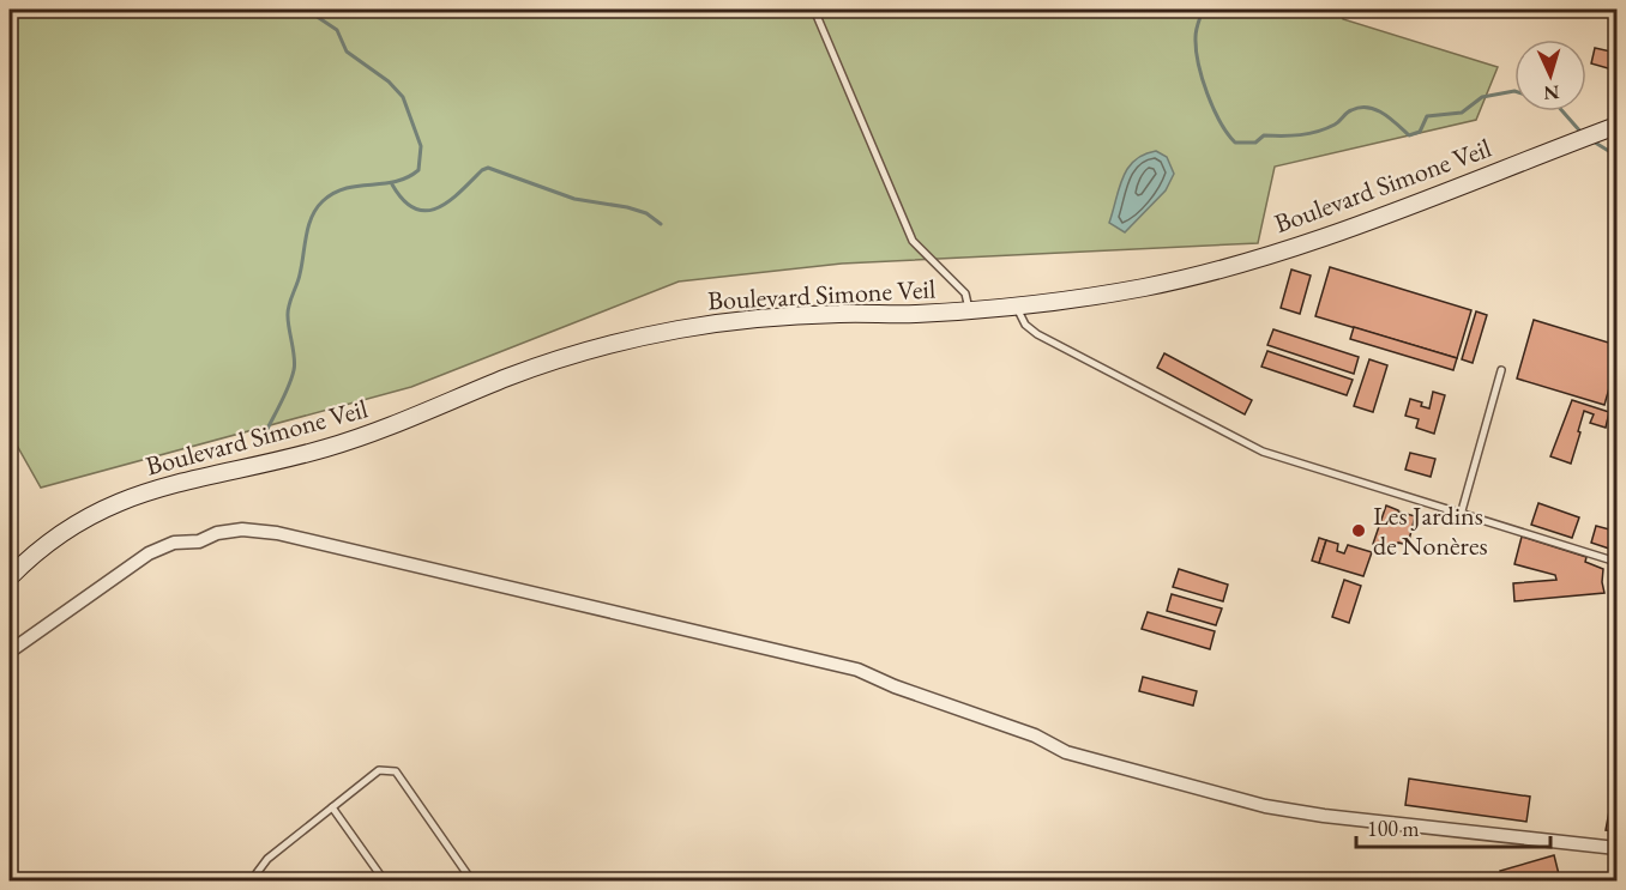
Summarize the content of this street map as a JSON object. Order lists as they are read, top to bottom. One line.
{"streets":{"main road":["Boulevard Simone Veil"]},"places":["Les Jardins de Nonères"],"scale_bar":"100 m","north":"bottom"}
